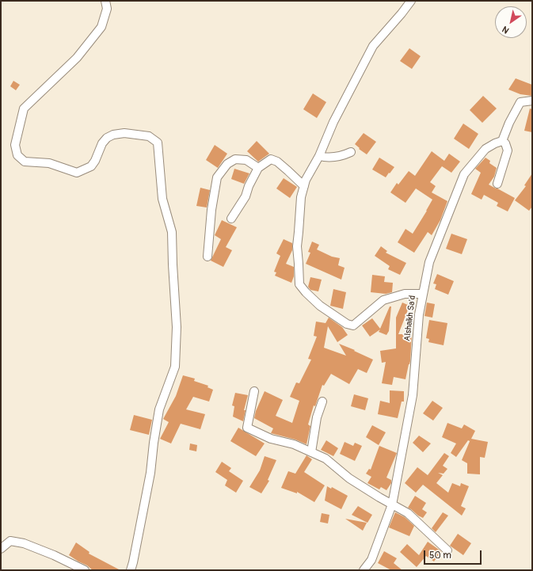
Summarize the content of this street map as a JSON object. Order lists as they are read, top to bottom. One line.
{"streets":{"street":["Alshaikh Sa'd"]},"scale_bar":"50 m","north":"bottom left"}
